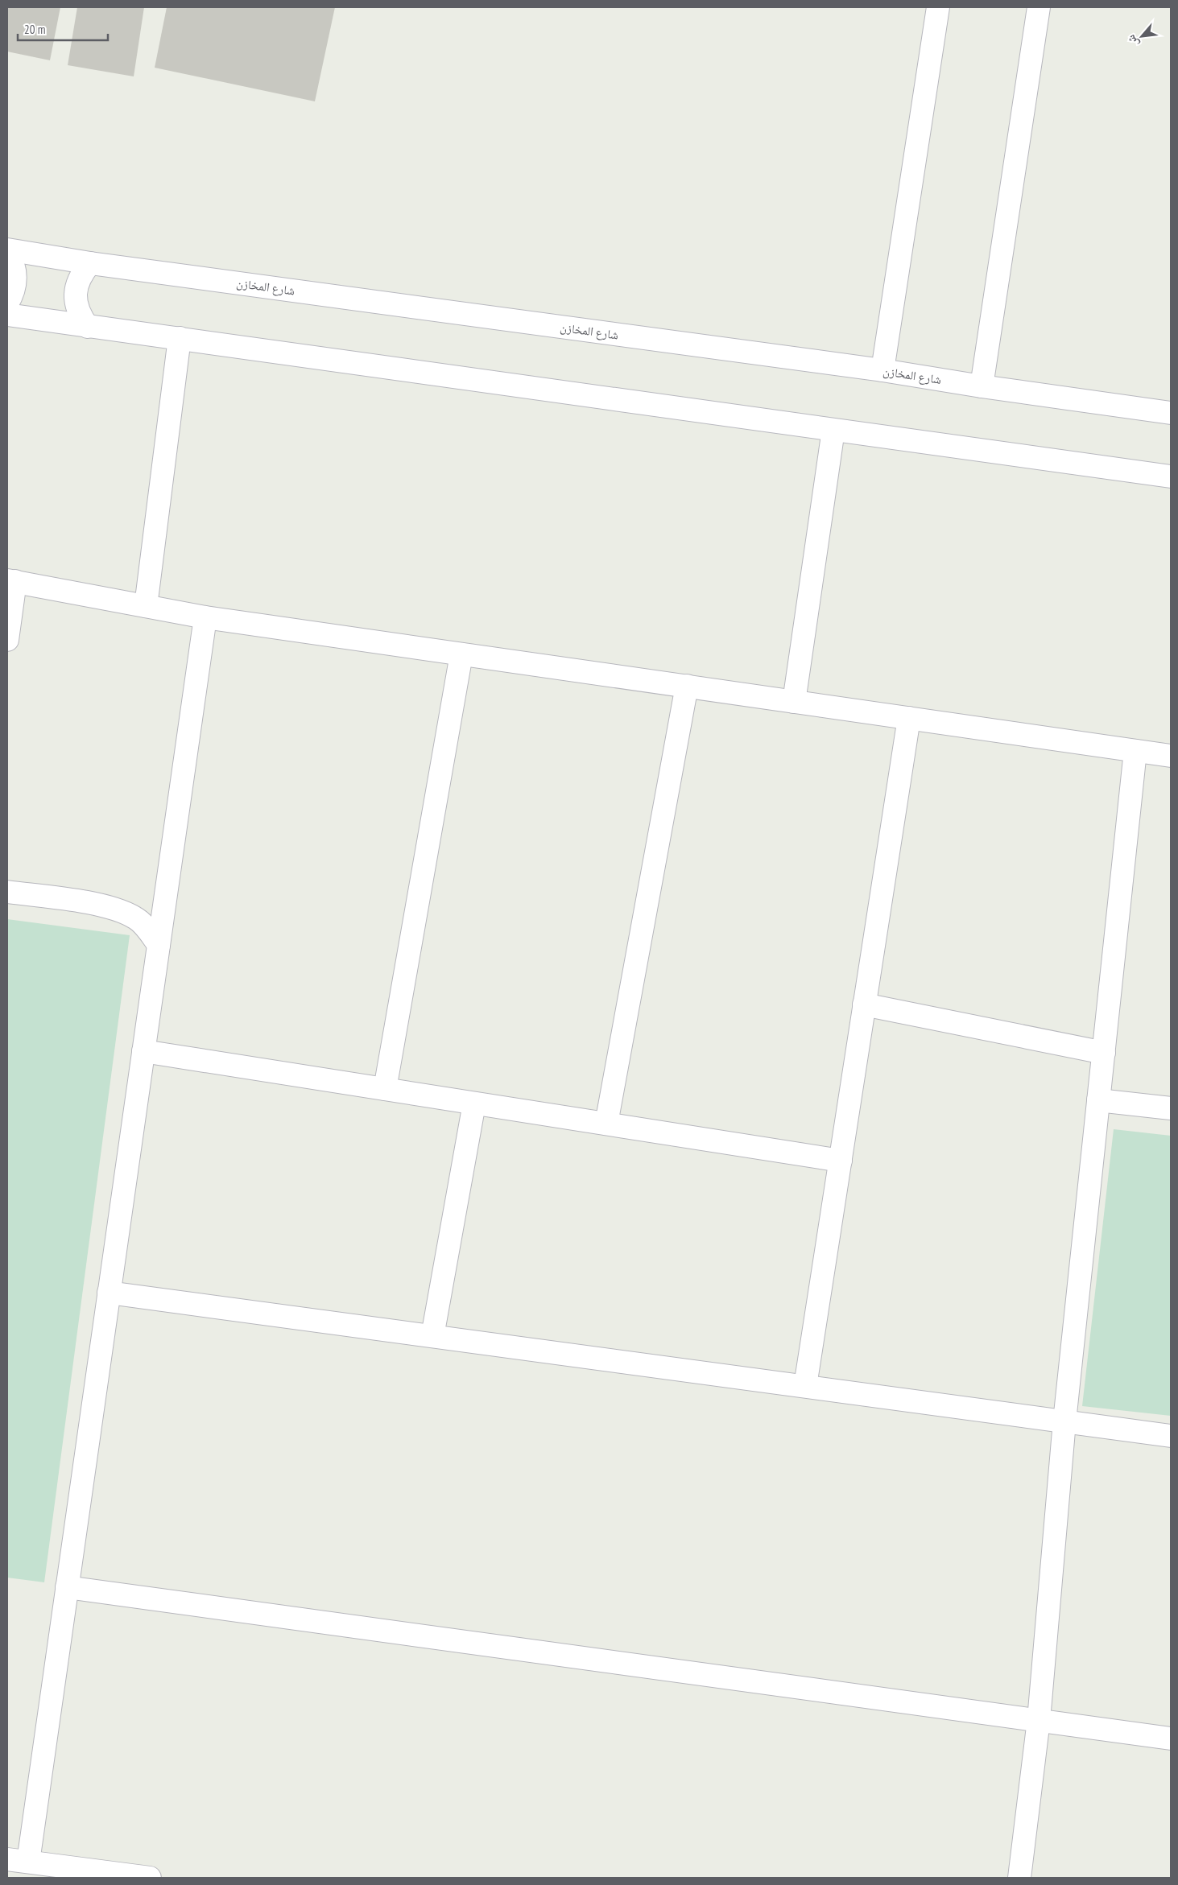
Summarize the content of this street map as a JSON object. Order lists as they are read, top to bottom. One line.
{"streets":{"street":["شارع المخازن"]},"scale_bar":"20 m","north":"bottom left"}
